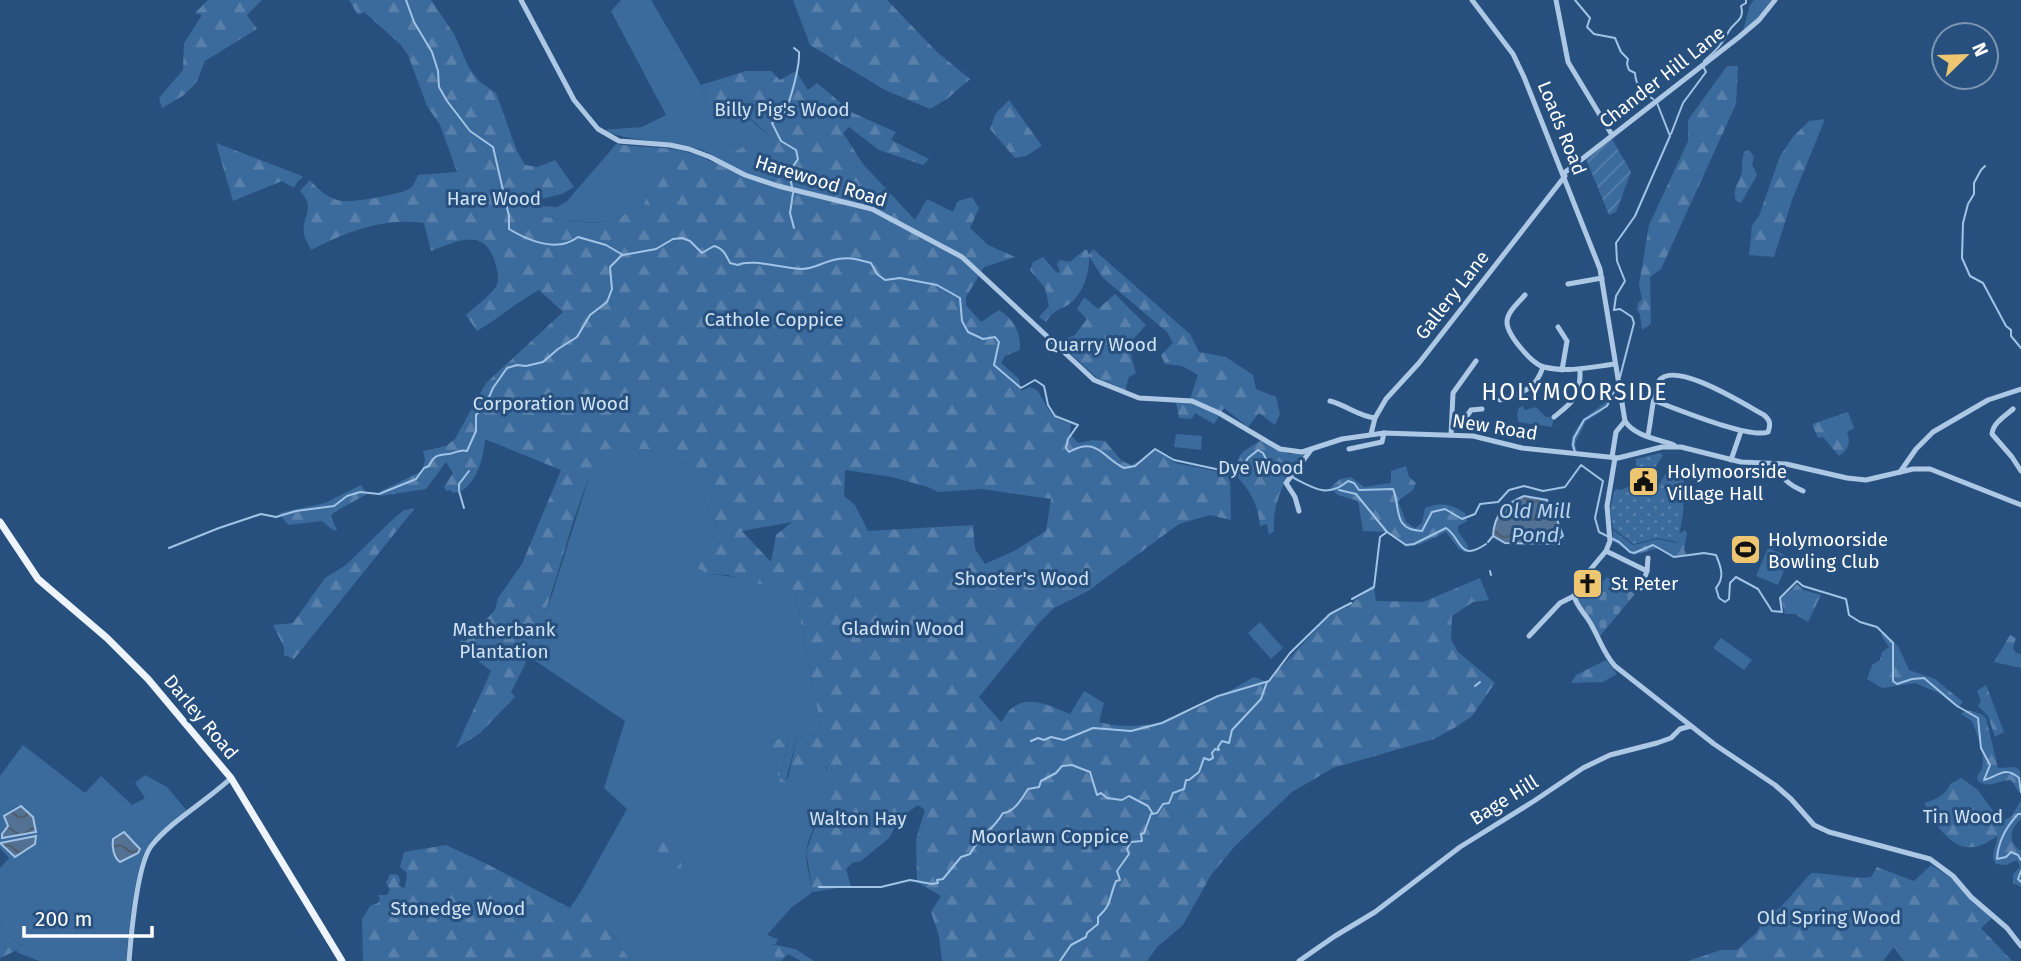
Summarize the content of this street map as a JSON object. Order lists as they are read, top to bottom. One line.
{"streets":{"main road":["Darley Road"],"street":["Chander Hill Lane","Loads Road","Harewood Road","Gallery Lane","New Road","Bage Hill"]},"crossings":[["Chander Hill Lane","Loads Road"],["Chander Hill Lane","Gallery Lane"],["Loads Road","Gallery Lane"],["Harewood Road","Gallery Lane"],["Harewood Road","New Road"],["Gallery Lane","New Road"]],"districts":["HOLYMOORSIDE"],"water":["Old Mill Pond"],"parks":["Billy Pig's Wood","Hare Wood","Cathole Coppice","Quarry Wood","Corporation Wood","Dye Wood","Shooter's Wood","Gladwin Wood","Matherbank Plantation","Tin Wood","Walton Hay","Moorlawn Coppice","Stonedge Wood","Old Spring Wood"],"places":{"public building":["Holymoorside Village Hall"],"sports":["Holymoorside Bowling Club"],"church":["St Peter"]},"scale_bar":"200 m","north":"top right"}
